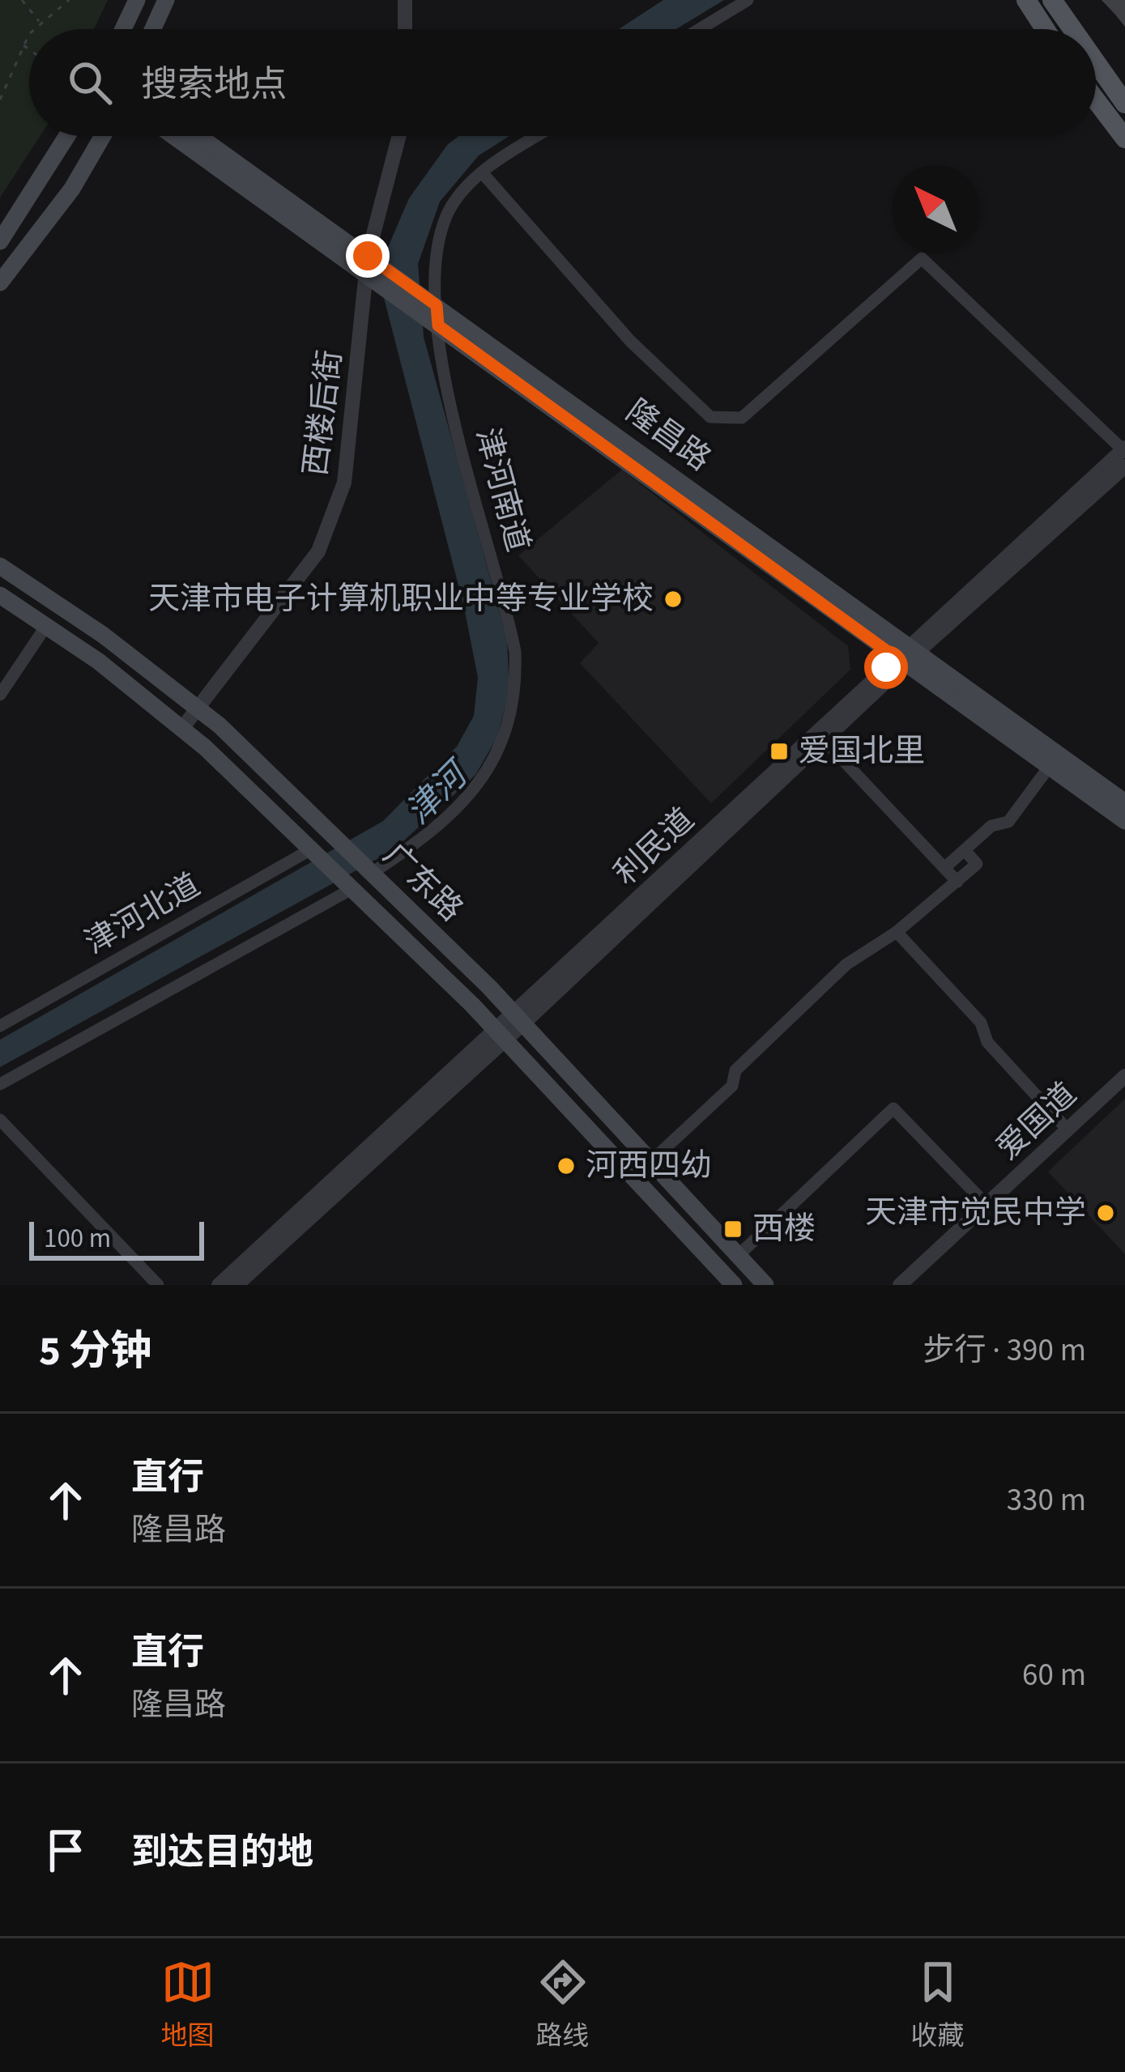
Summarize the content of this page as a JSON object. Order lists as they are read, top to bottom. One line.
{"streets":{"main road":["隆昌路","广东路"],"street":["西楼后街","津河南道","利民道","津河北道","爱国道"]},"crossings":[["西楼后街","隆昌路"],["西楼后街","广东路"],["隆昌路","津河南道"],["隆昌路","利民道"],["津河南道","广东路"],["利民道","广东路"],["广东路","津河北道"]],"water":["津河"],"places":{"other":["天津市电子计算机职业中等专业学校","河西四幼","天津市觉民中学"],"transit":["爱国北里","西楼"]},"scale_bar":"100 m","north":"top left","page":{"search":"搜索地点","scale":"100 m","heading":["5 分钟","步行 · 390 m"],"list":[["直行","隆昌路","330 m"],["直行","隆昌路","60 m"],"到达目的地"],"nav":["地图","路线","收藏"]}}
